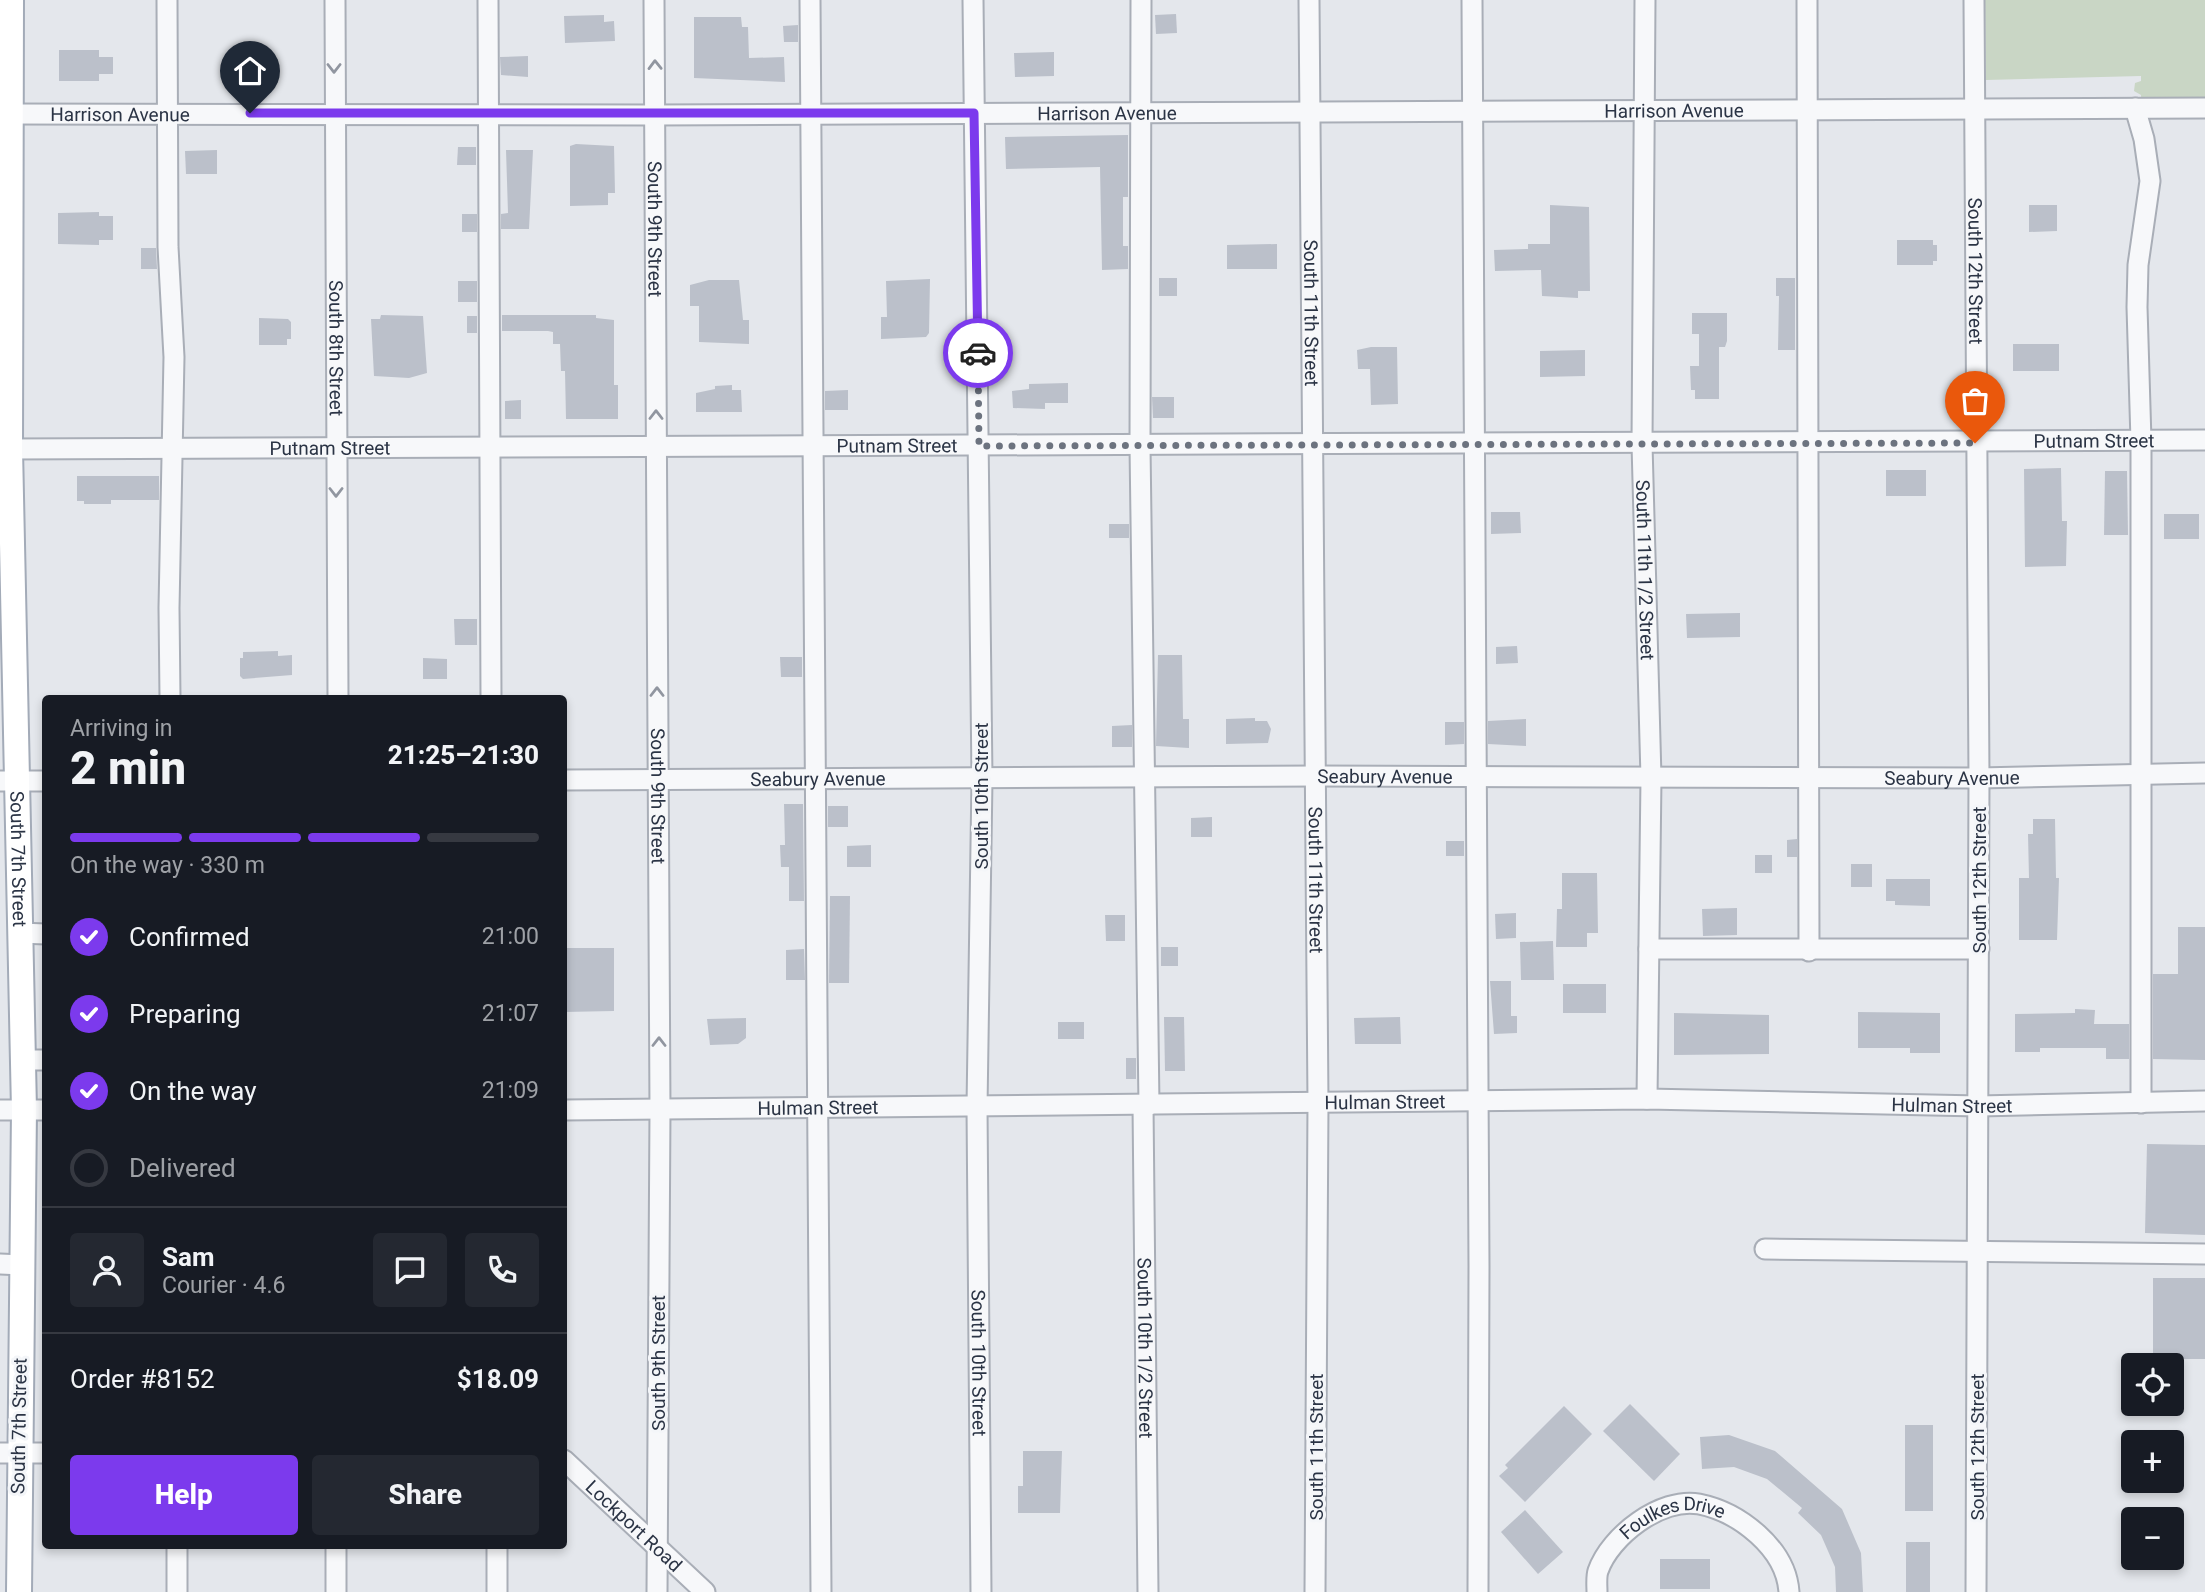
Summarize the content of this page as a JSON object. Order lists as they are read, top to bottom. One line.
{"streets":{"main road":["South 7th Street"],"street":["Harrison Avenue","South 9th Street","South 12th Street","South 11th Street","South 8th Street","Putnam Street","South 11th 1/2 Street","Seabury Avenue","South 10th Street","Hulman Street","South 10th 1/2 Street","Lockport Road","Foulkes Drive"]},"crossings":[["Harrison Avenue","South 9th Street"],["Harrison Avenue","South 12th Street"],["Harrison Avenue","South 11th Street"],["Harrison Avenue","South 8th Street"],["Harrison Avenue","South 11th 1/2 Street"],["Harrison Avenue","South 10th Street"],["Harrison Avenue","South 7th Street"],["Harrison Avenue","South 10th 1/2 Street"],["South 9th Street","Putnam Street"],["South 9th Street","Seabury Avenue"],["South 9th Street","Hulman Street"],["South 9th Street","Lockport Road"],["South 12th Street","Putnam Street"],["South 12th Street","Seabury Avenue"],["South 12th Street","Hulman Street"],["South 11th Street","Putnam Street"],["South 11th Street","Seabury Avenue"],["South 11th Street","Hulman Street"],["South 8th Street","Putnam Street"],["Putnam Street","South 11th 1/2 Street"],["Putnam Street","South 10th Street"],["Putnam Street","South 7th Street"],["Putnam Street","South 10th 1/2 Street"],["South 11th 1/2 Street","Seabury Avenue"],["South 11th 1/2 Street","Hulman Street"],["Seabury Avenue","South 10th Street"],["Seabury Avenue","South 10th 1/2 Street"],["South 10th Street","Hulman Street"],["Hulman Street","South 10th 1/2 Street"]],"page":{"heading":["2 min","Arriving in","21:25–21:30"],"panel":["Sam","Courier · 4.6","Order #8152","$18.09"],"bar":"On the way · 330 m","list":[["Confirmed","21:00"],["Preparing","21:07"],["On the way","21:09"],"Delivered"],"map_buttons":["+","−"],"buttons":["Help","Share"]}}
